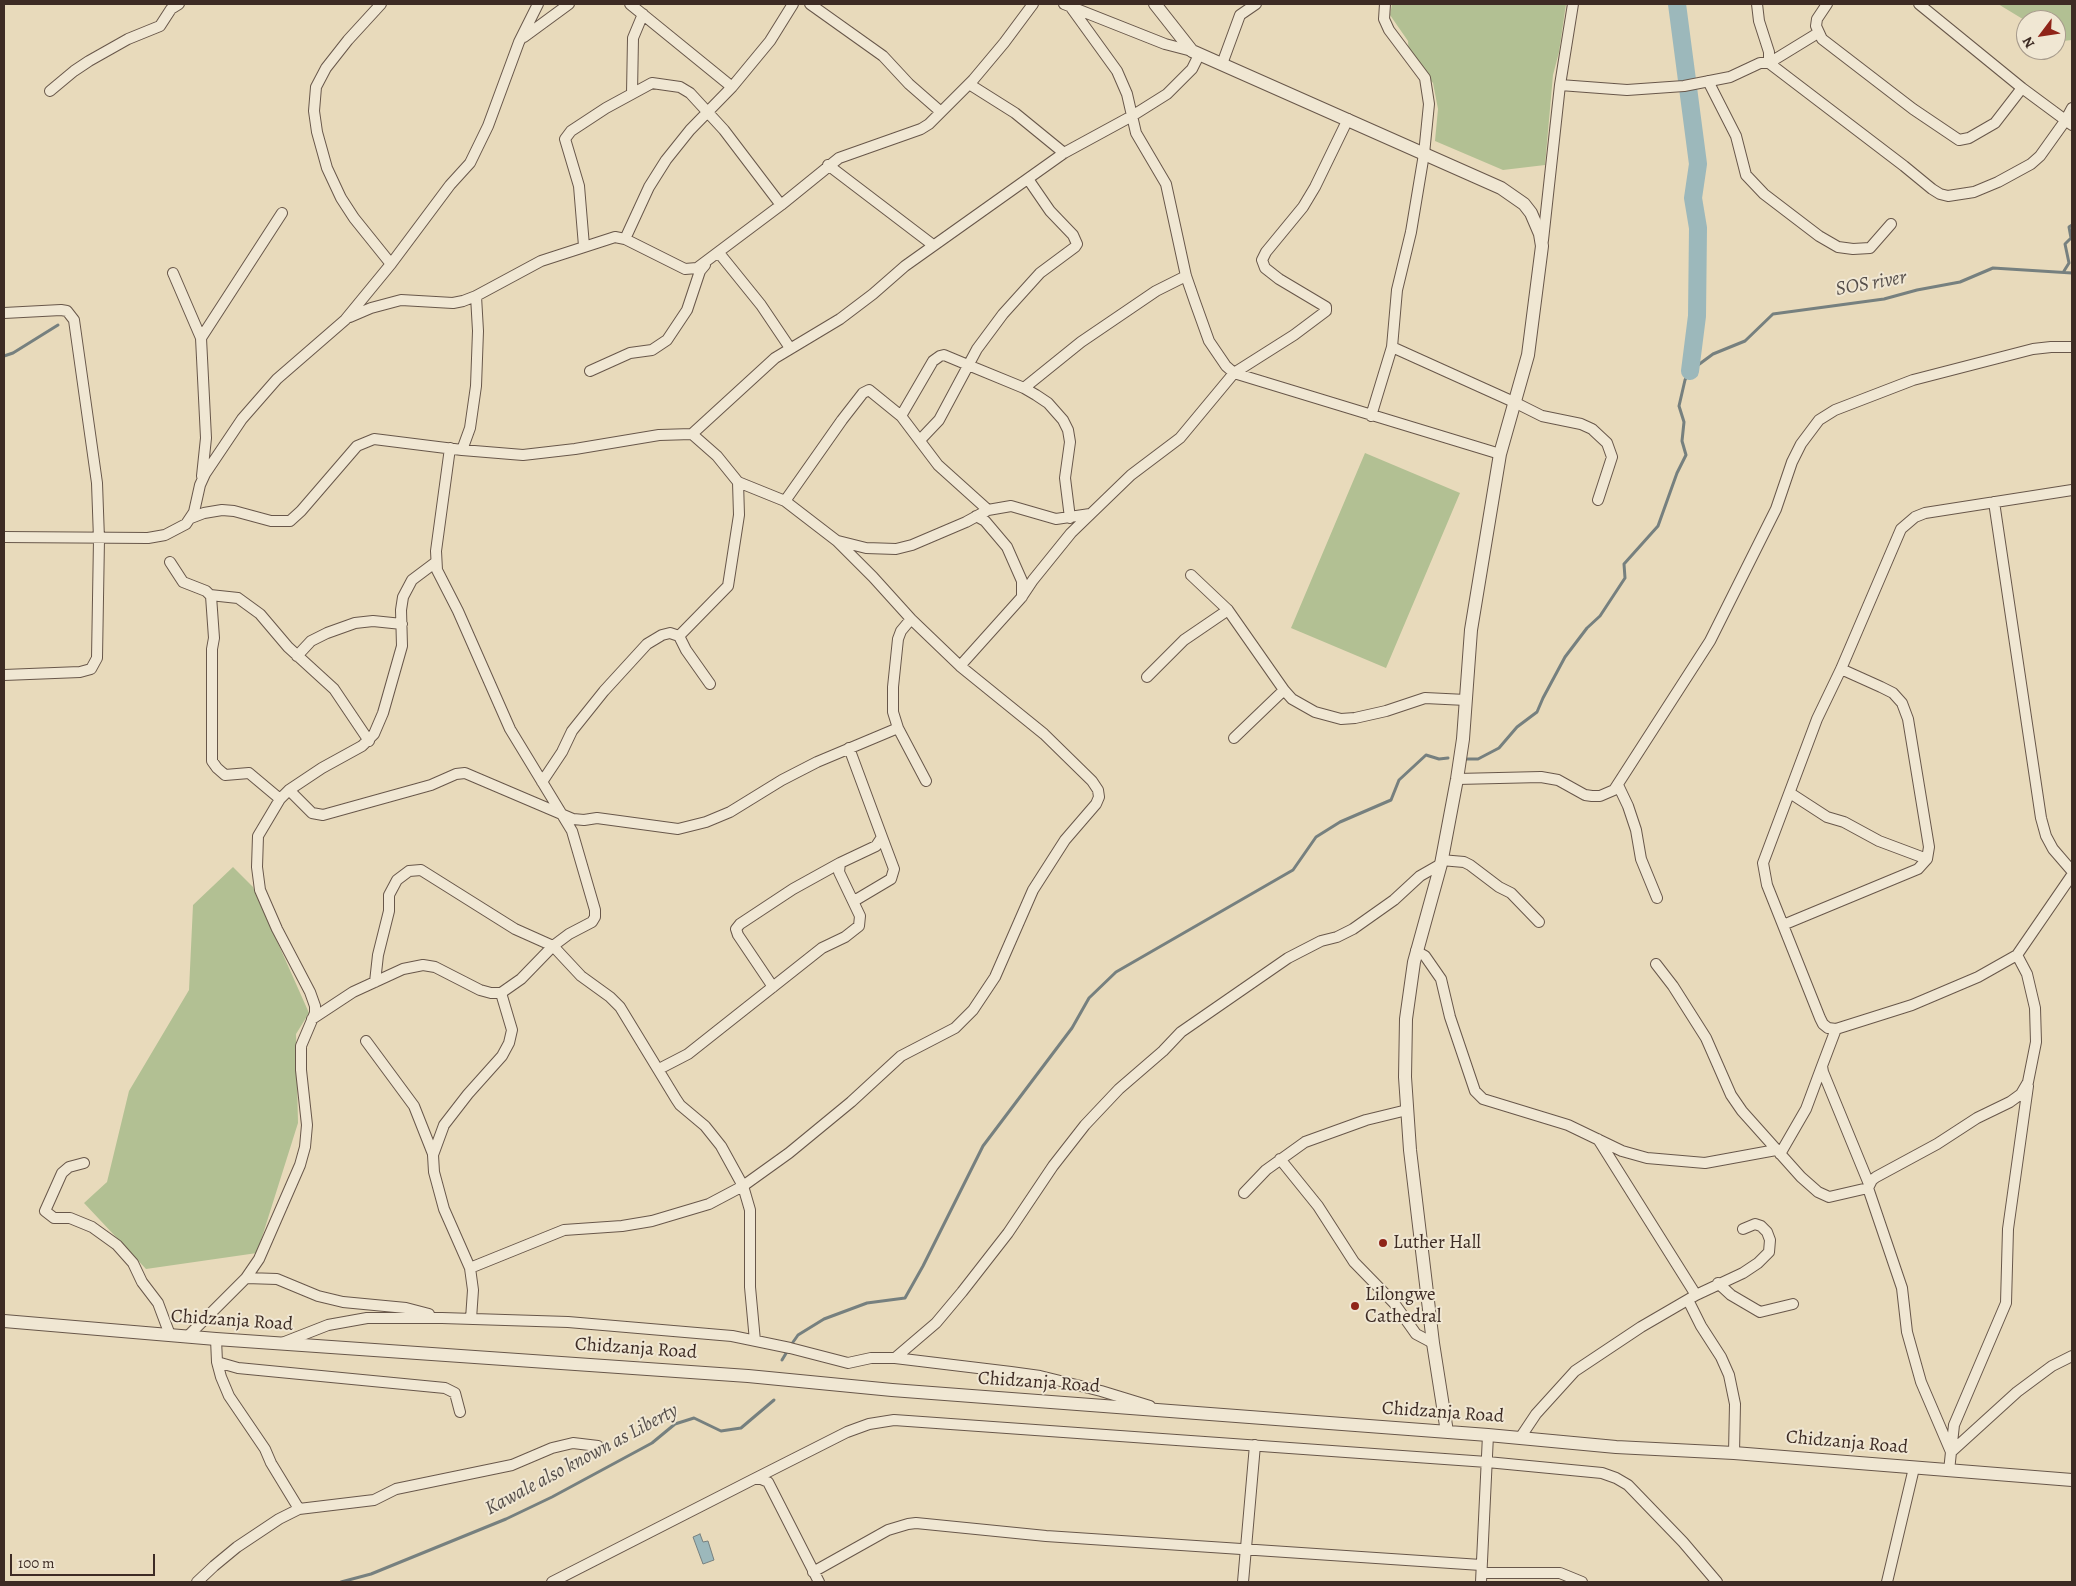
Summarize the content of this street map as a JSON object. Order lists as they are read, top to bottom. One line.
{"streets":{"street":["Chidzanja Road"]},"water":["SOS river","Kawale also known as Liberty"],"places":["Luther Hall","Lilongwe Cathedral"],"scale_bar":"100 m","north":"bottom left"}
